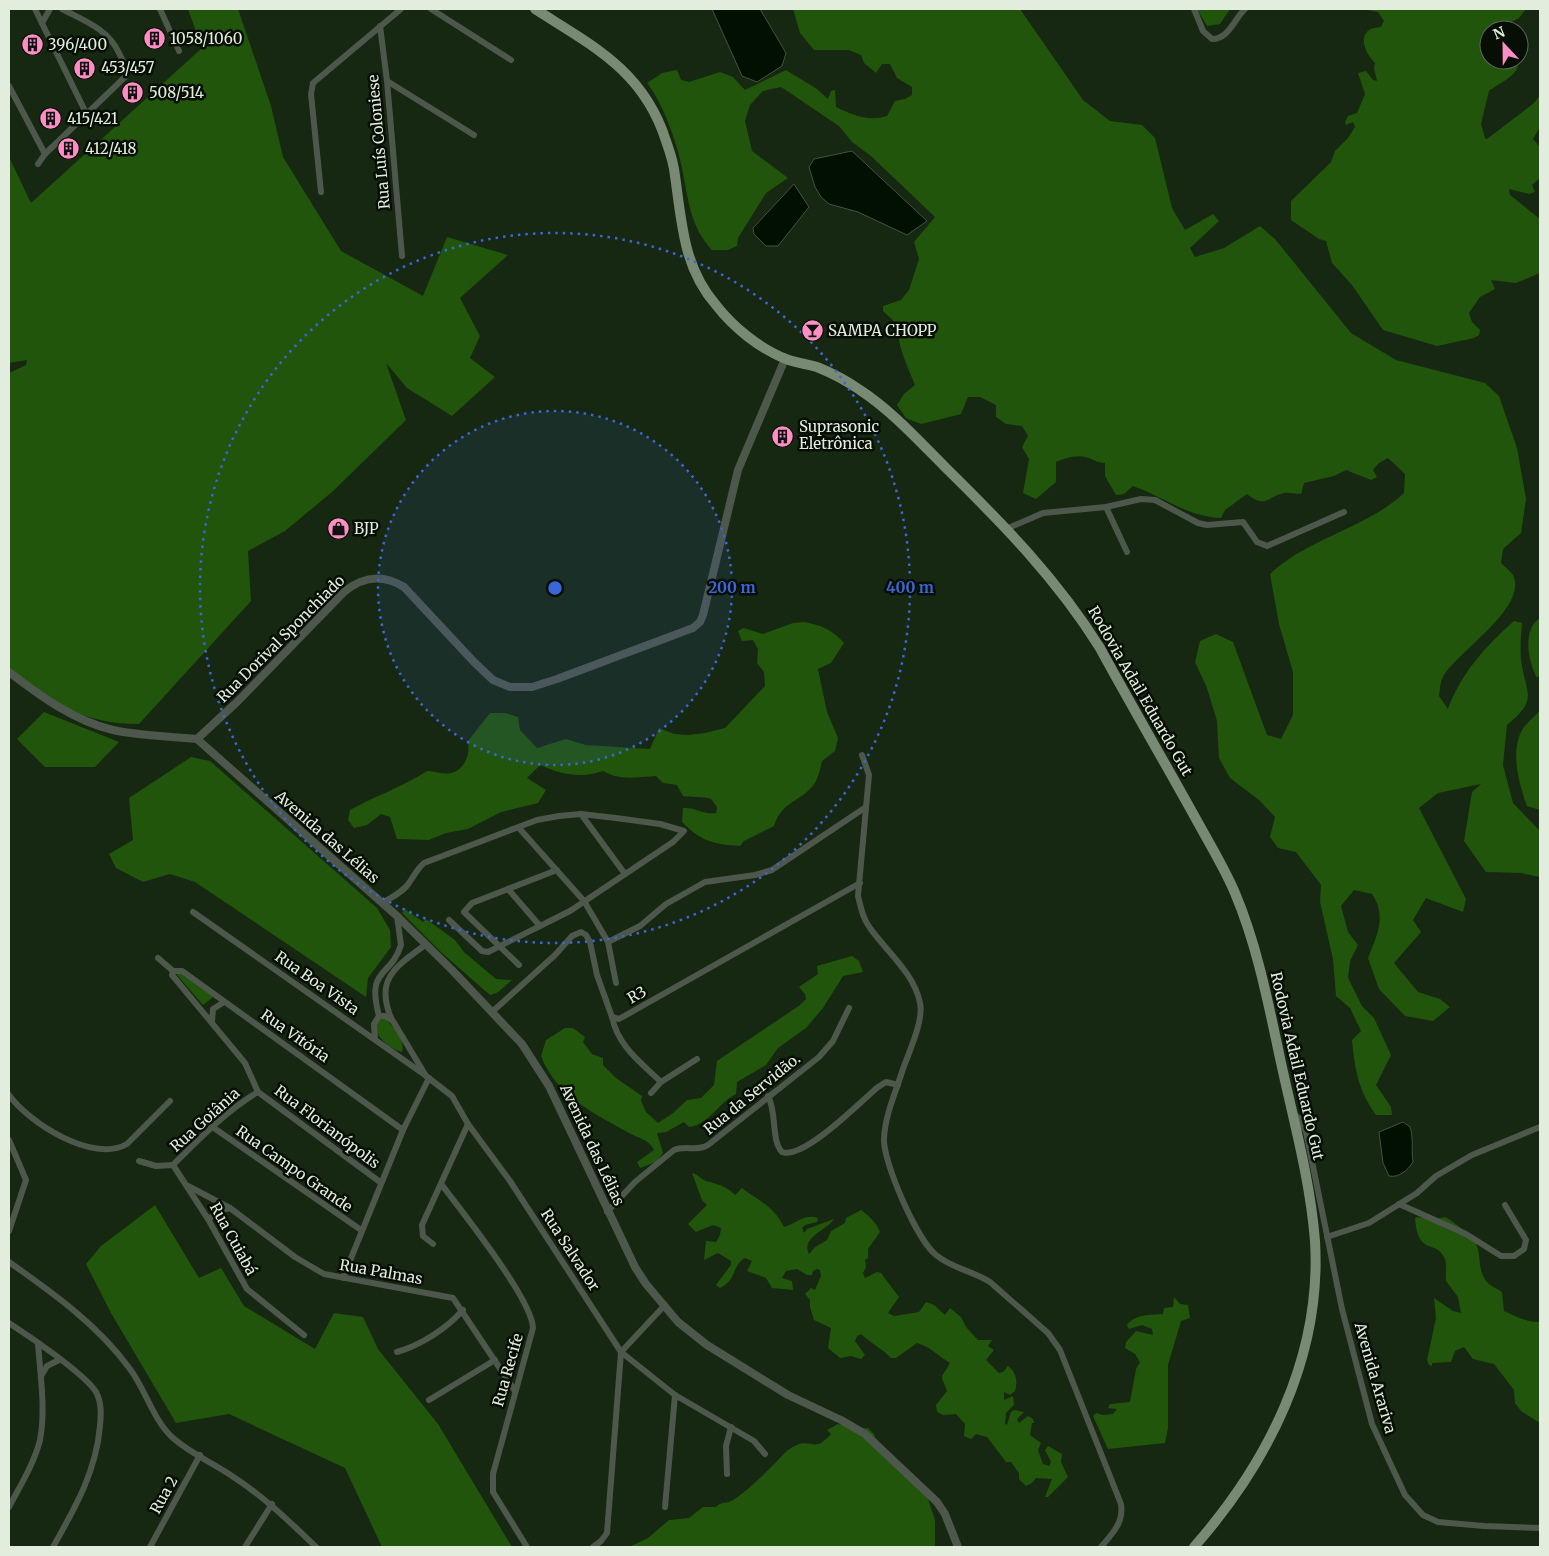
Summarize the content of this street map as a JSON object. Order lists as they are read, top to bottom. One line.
{"streets":{"main road":["Rodovia Adail Eduardo Gut"],"street":["Rua Luís Coloniese","Rua Dorival Sponchiado","Avenida das Lélias","Rua Boa Vista","R3","Rua Vitória","Rua da Servidão.","Rua Goiânia","Rua Florianópolis","Rua Campo Grande","Rua Cuiabá","Rua Salvador","Rua Palmas","Rua Recife","Avenida Arariva","Rua 2"]},"crossings":[["Rua Dorival Sponchiado","Rodovia Adail Eduardo Gut"],["Rua Dorival Sponchiado","Avenida das Lélias"],["Rodovia Adail Eduardo Gut","Avenida Arariva"],["Avenida das Lélias","R3"],["Avenida das Lélias","Rua da Servidão."],["Avenida das Lélias","Rua Salvador"],["Rua Boa Vista","Rua Salvador"],["Rua Vitória","Rua Florianópolis"],["Rua Goiânia","Rua Florianópolis"],["Rua Goiânia","Rua Campo Grande"],["Rua Goiânia","Rua Cuiabá"],["Rua Cuiabá","Rua Palmas"],["Rua Palmas","Rua Recife"]],"places":{"building":["1058/1060","396/400","453/457","508/514","415/421","412/418","Suprasonic Eletrônica"],"bar":["SAMPA CHOPP"],"shop":["BJP"]},"north":"top","rings":["200 m","400 m"]}
